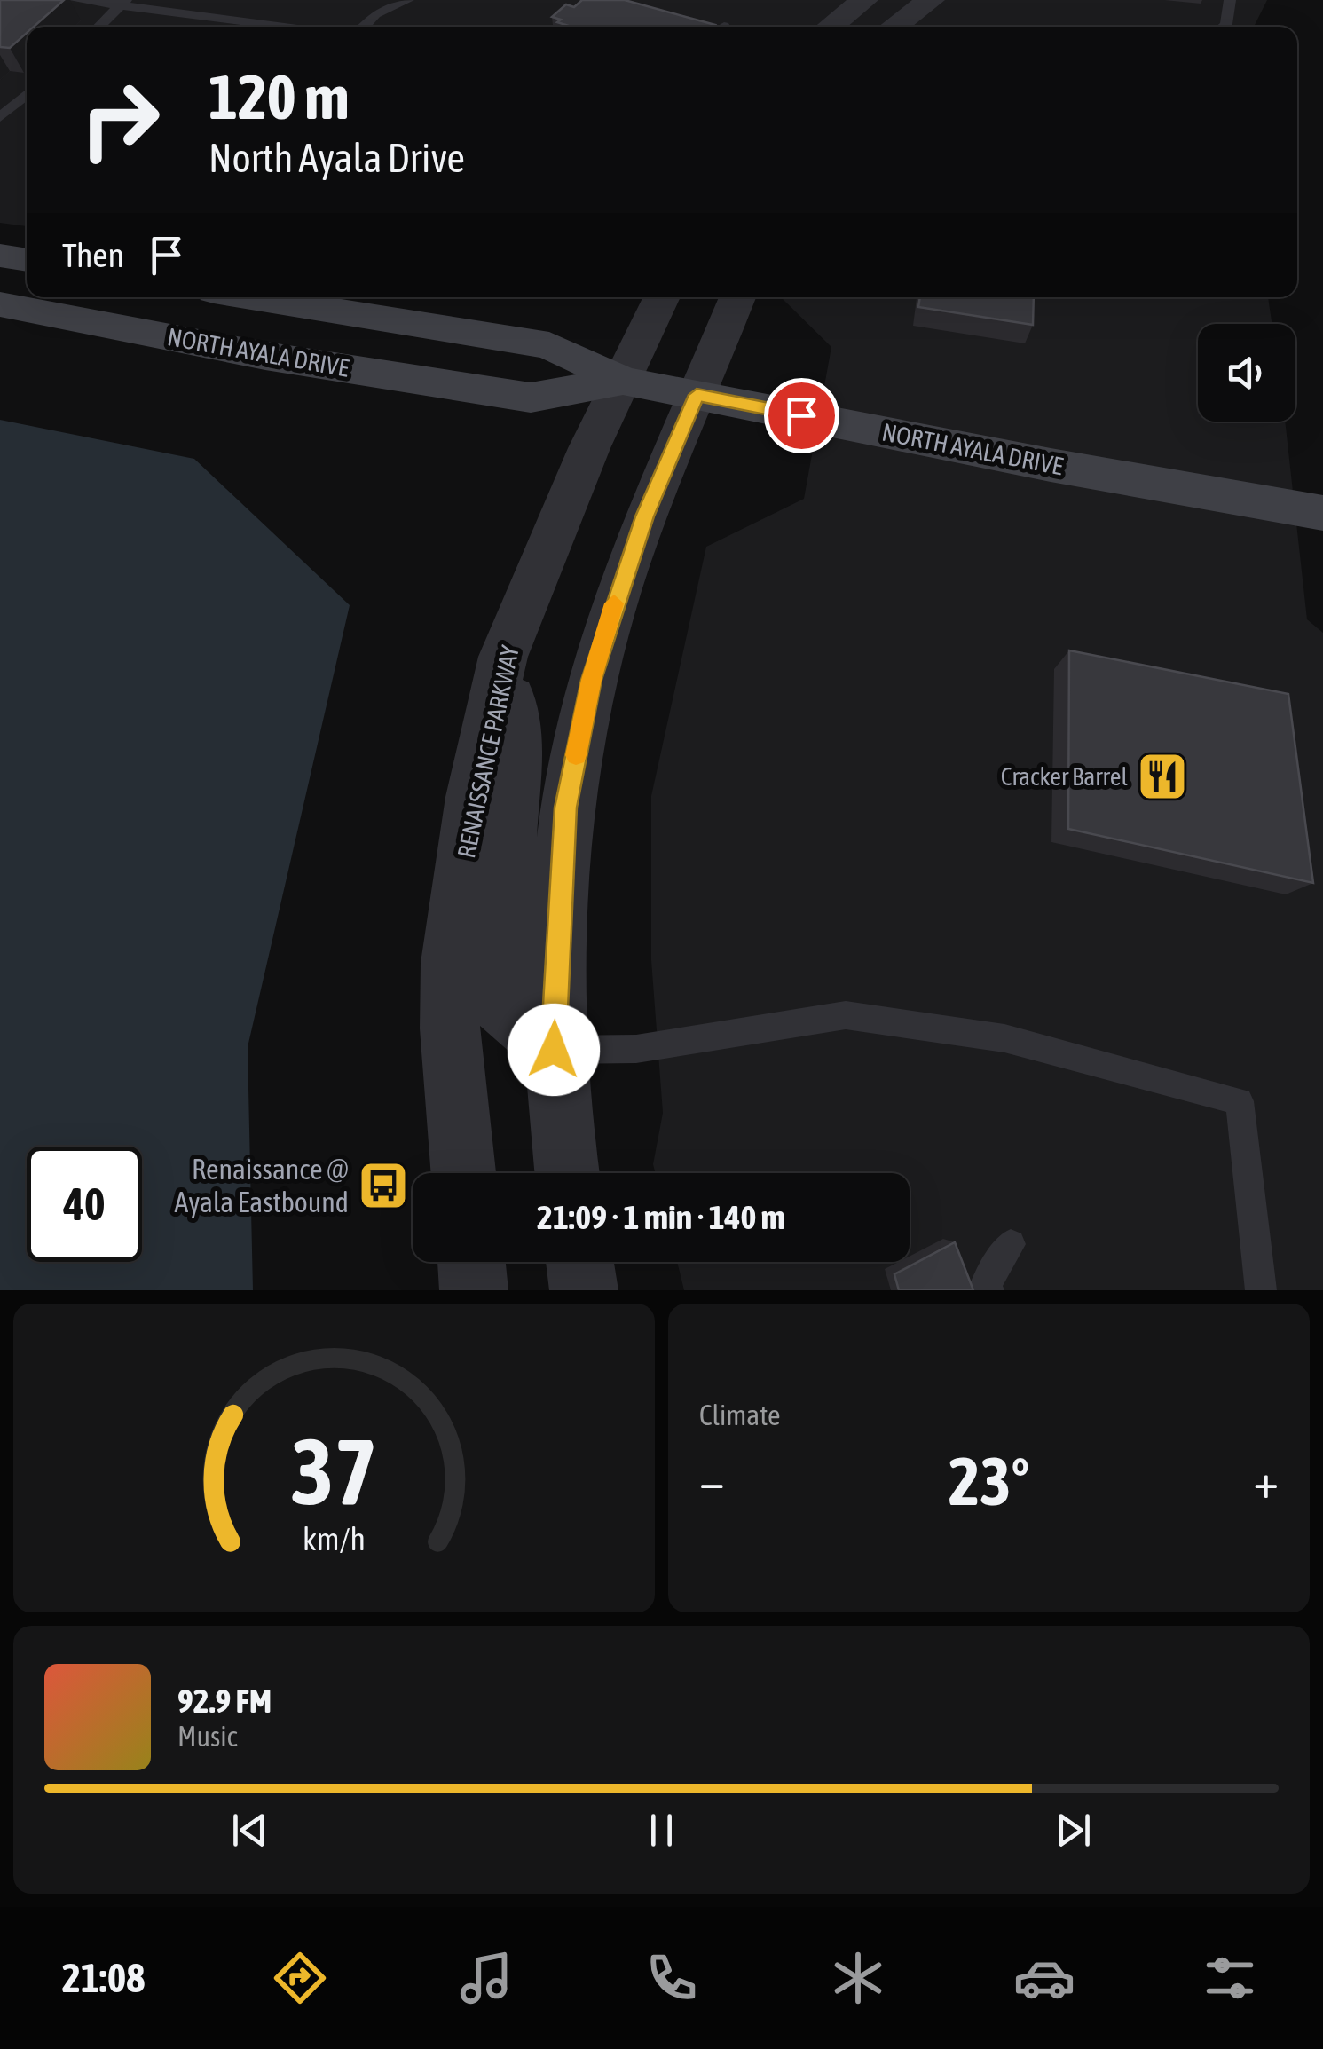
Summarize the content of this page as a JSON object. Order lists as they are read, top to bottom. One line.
{"streets":{"main road":["NORTH AYALA DRIVE"],"street":["RENAISSANCE PARKWAY"]},"crossings":[["NORTH AYALA DRIVE","RENAISSANCE PARKWAY"]],"places":{"restaurant":["Cracker Barrel"],"bus stop":["Renaissance @ Ayala Eastbound"]},"page":{"turn":["120 m","North Ayala Drive"],"then":"Then","limit":"40","trip":"21:09 · 1 min · 140 m","tile":"Climate","heat":["−","23°","+"],"song":["92.9 FM","Music"],"tabs":"21:08","gauge":["37","km/h"]}}
